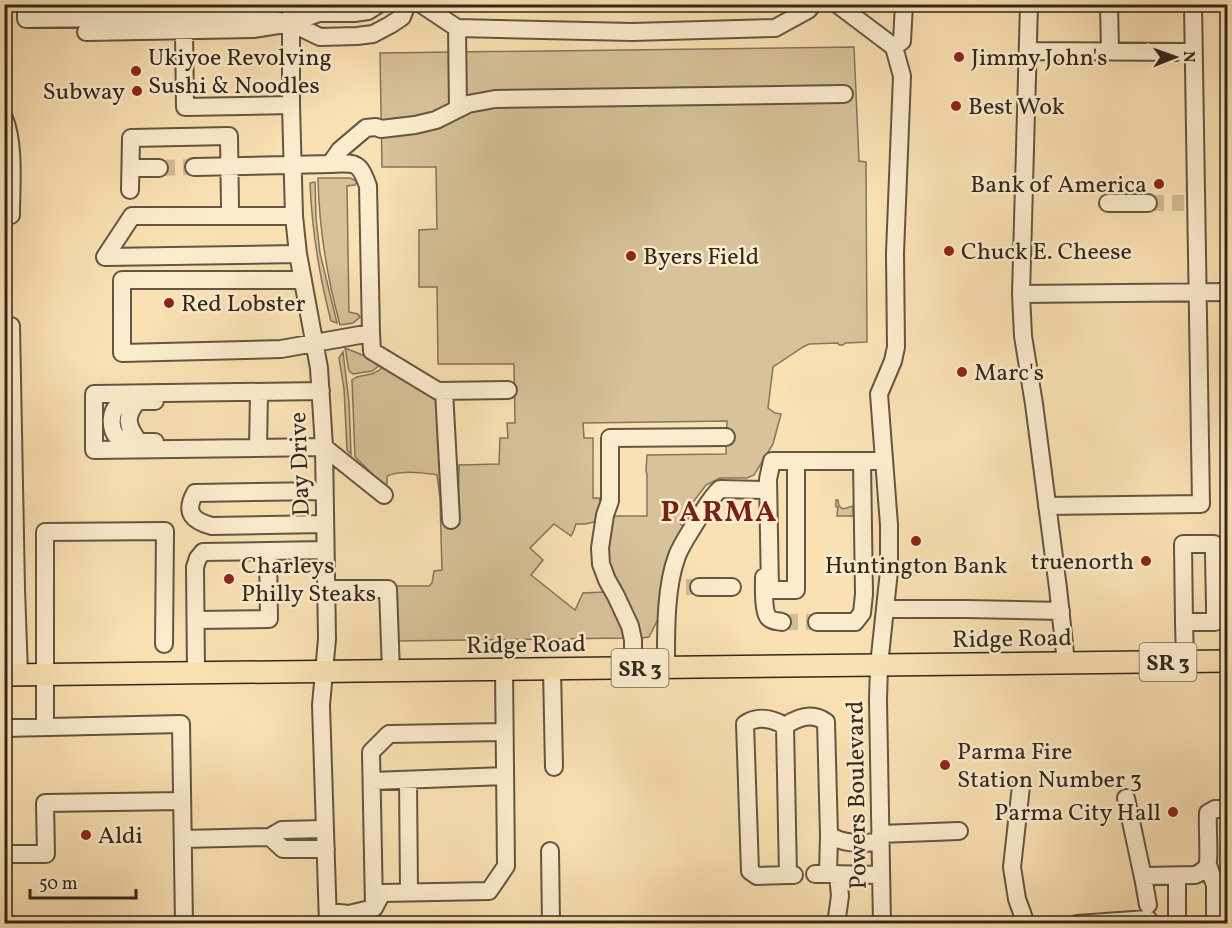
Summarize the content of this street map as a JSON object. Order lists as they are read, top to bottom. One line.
{"streets":{"main road":["Ridge Road","SR 3"],"street":["Day Drive","Powers Boulevard"]},"crossings":[["Day Drive","Ridge Road"],["Ridge Road","Powers Boulevard"]],"districts":["PARMA"],"places":["Jimmy John's","Ukiyoe Revolving Sushi & Noodles","Subway","Best Wok","Bank of America","Chuck E. Cheese","Byers Field","Red Lobster","Marc's","Huntington Bank","truenorth","Charleys Philly Steaks","Parma Fire Station Number 3","Parma City Hall","Aldi"],"scale_bar":"50 m","north":"right"}
